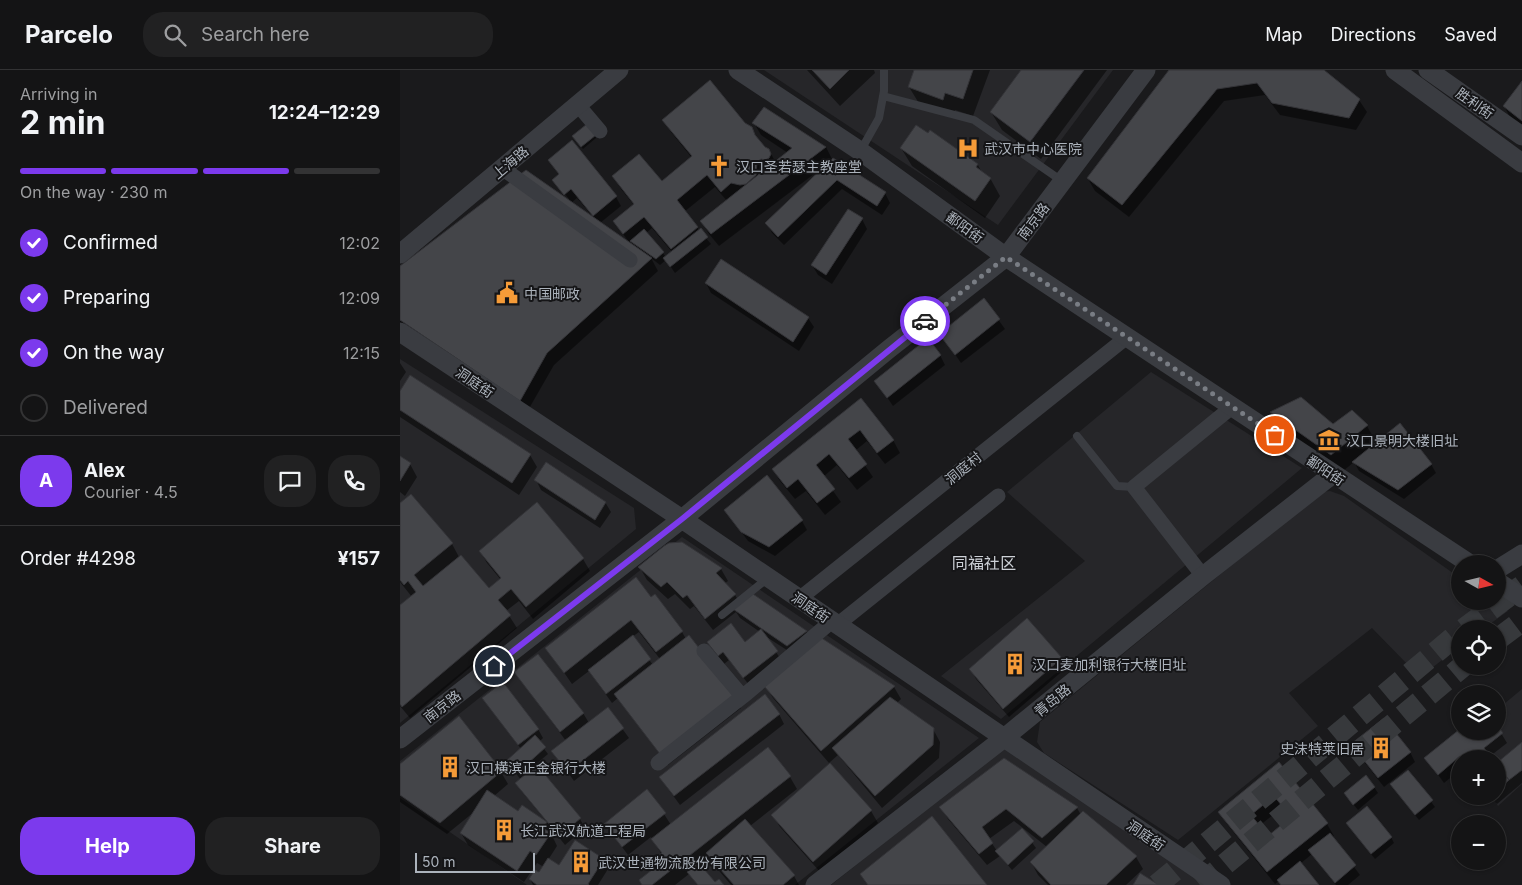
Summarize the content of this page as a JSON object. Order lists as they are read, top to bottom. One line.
{"streets":{"street":["胜利街","上海路","南京路","鄱阳街","洞庭街","洞庭村","青岛路"]},"crossings":[["南京路","鄱阳街"],["南京路","洞庭街"],["鄱阳街","洞庭村"],["鄱阳街","青岛路"],["洞庭街","洞庭村"],["洞庭街","青岛路"]],"districts":["同福社区"],"places":{"hospital":["武汉市中心医院"],"church":["汉口圣若瑟主教座堂"],"public building":["中国邮政"],"museum":["汉口景明大楼旧址"],"building":["汉口麦加利银行大楼旧址","史沫特莱旧居","汉口横滨正金银行大楼","长江武汉航道工程局","武汉世通物流股份有限公司"]},"scale_bar":"50 m","north":"right","page":{"header":"Parcelo","search":"Search here","nav":["Map","Directions","Saved"],"heading":["2 min","Arriving in","12:24–12:29"],"panel":["Alex","Courier · 4.5","Order #4298","¥157"],"bar":"On the way · 230 m","list":[["Confirmed","12:02"],["Preparing","12:09"],["On the way","12:15"],"Delivered"],"round":"A","map_buttons":["+","−"],"buttons":["Help","Share"],"scale":"50 m"}}
